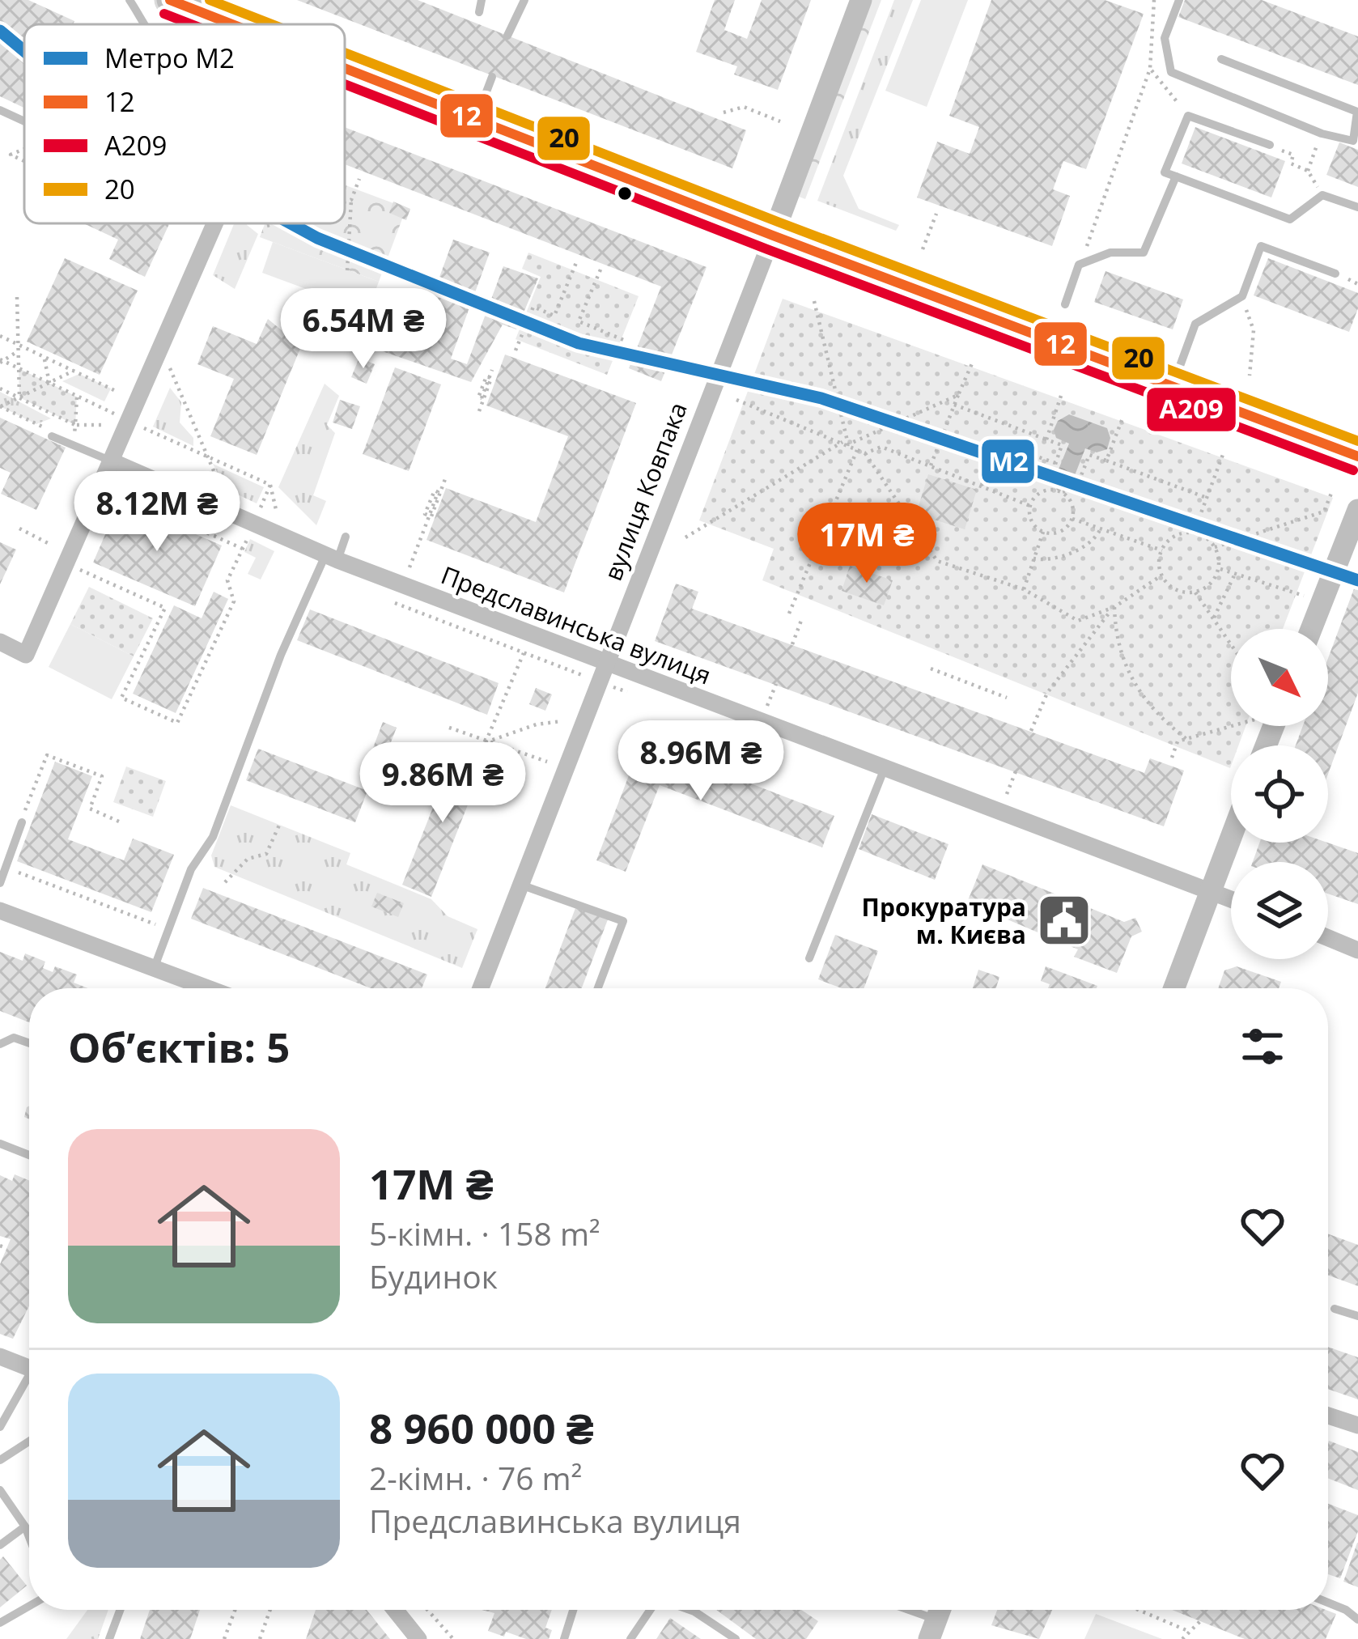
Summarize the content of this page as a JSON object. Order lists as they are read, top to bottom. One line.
{"streets":{"street":["вулиця Ковпака","Предславинська вулиця"]},"crossings":[["вулиця Ковпака","Предславинська вулиця"]],"places":{"public building":["Прокуратура м. Києва"]},"lines":["transit line 12","transit line 20","transit line А209","metro line M2"],"legend":["Метро M2","12","А209","20"],"north":"bottom right","page":{"price":["6.54M ₴","8.12M ₴","17M ₴","8.96M ₴","9.86M ₴"],"heading":"Об’єктів: 5","list":[{"name":"17M ₴","note":"5-кімн. · 158 m² · Будинок"},{"name":"8 960 000 ₴","note":"2-кімн. · 76 m² · Предславинська вулиця"}]}}
